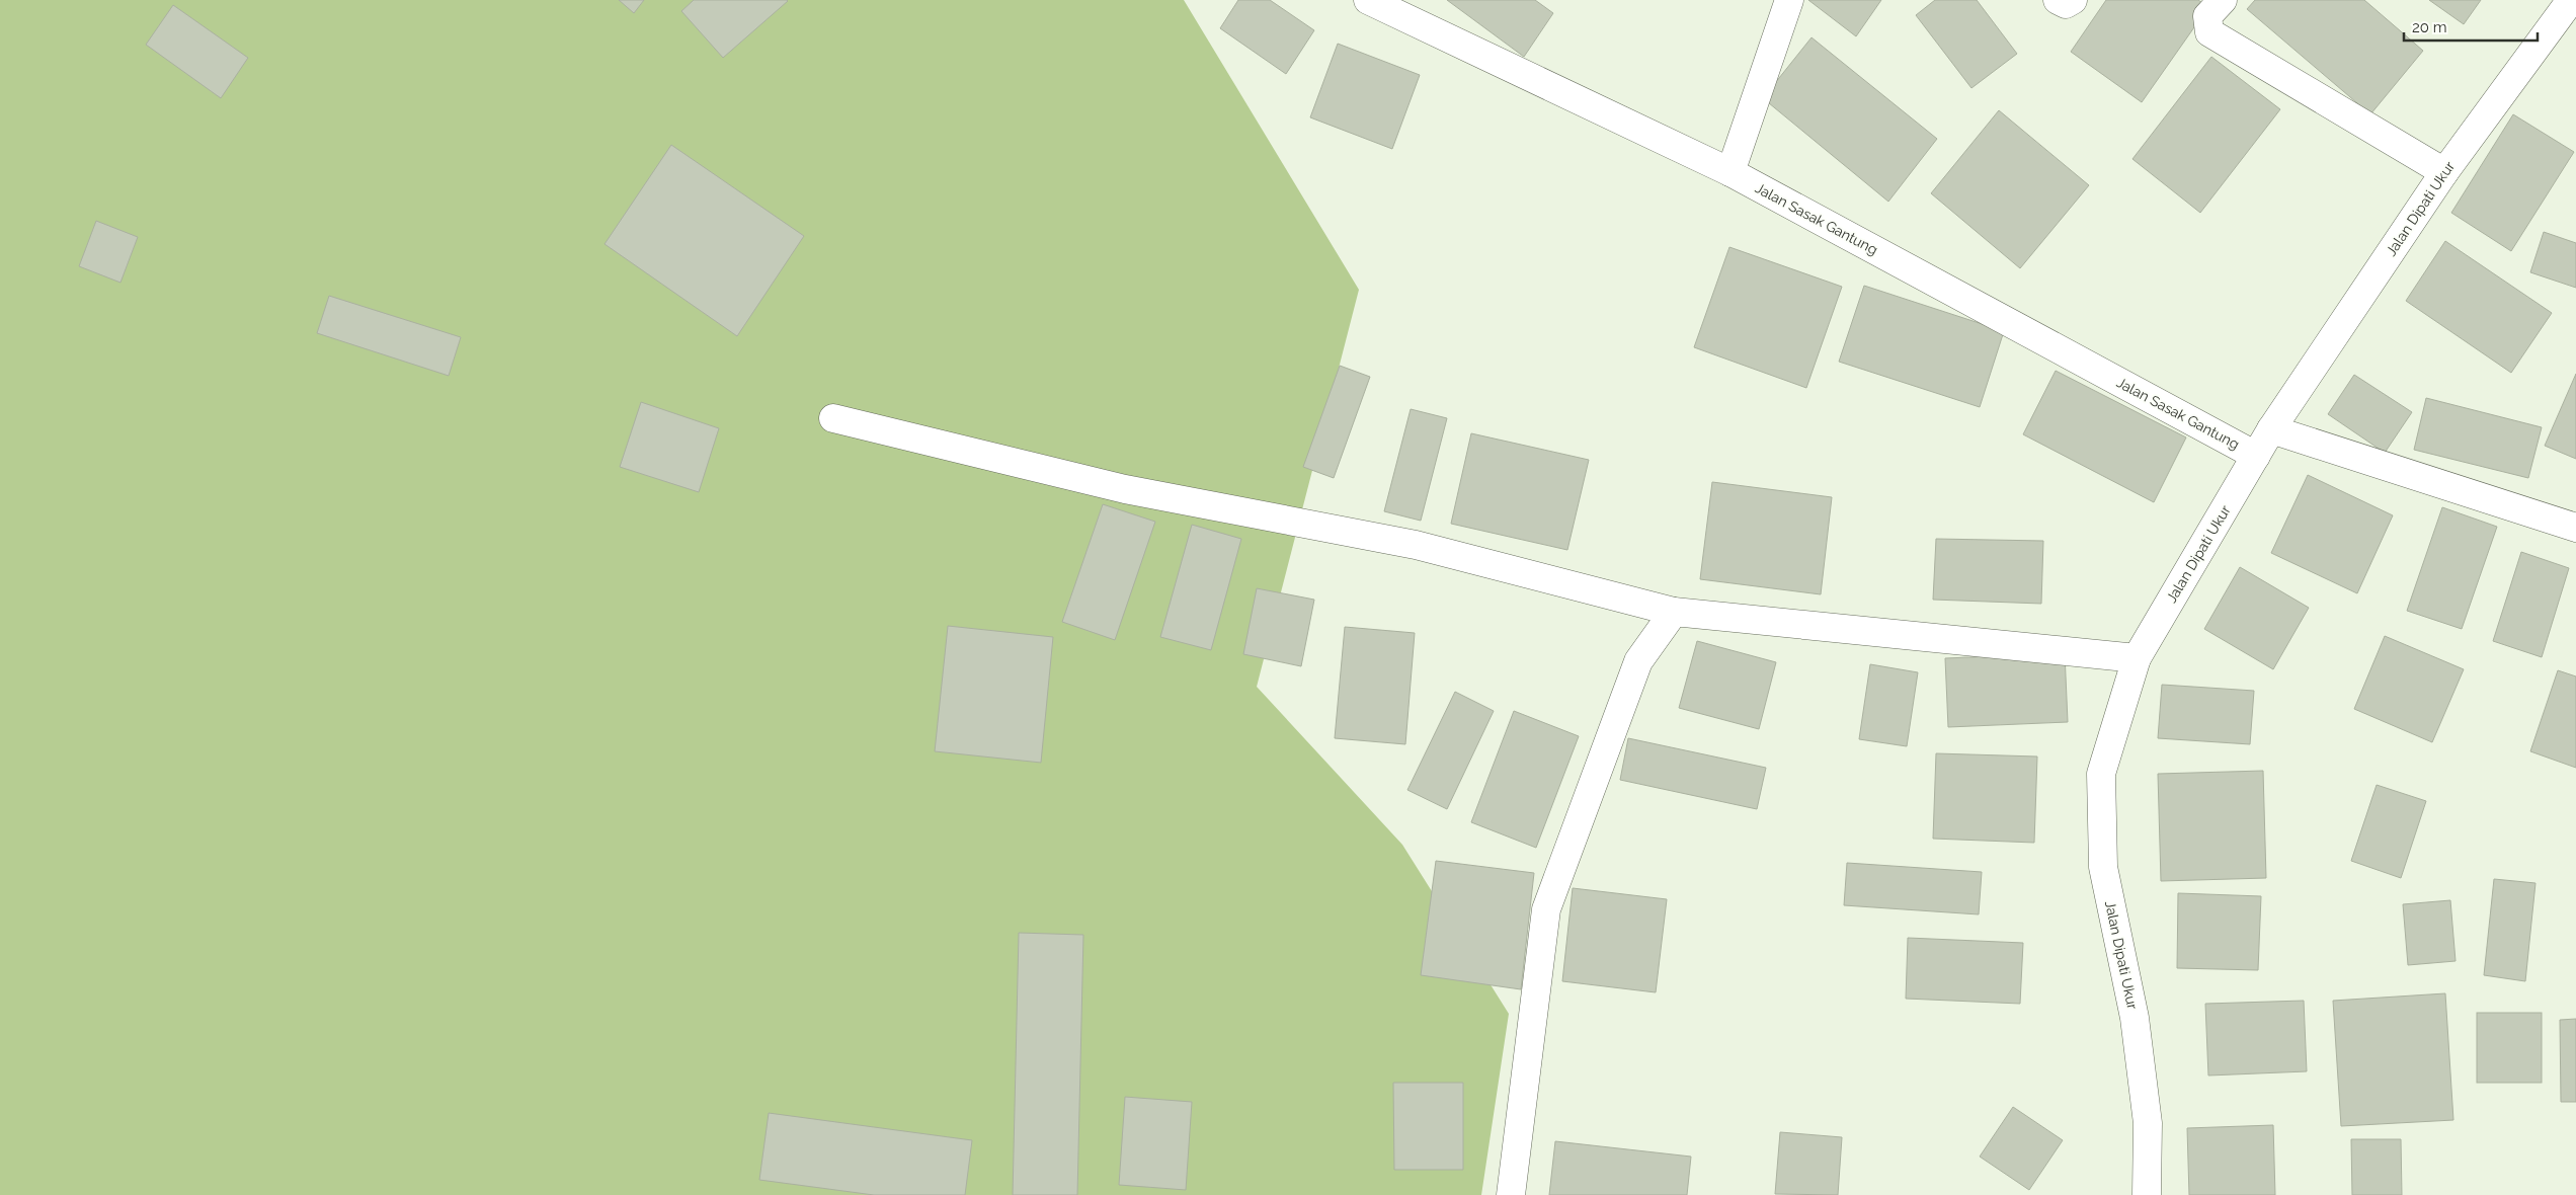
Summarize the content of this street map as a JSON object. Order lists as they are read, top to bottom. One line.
{"streets":{"street":["Jalan Dipati Ukur","Jalan Sasak Gantung"]},"crossings":[["Jalan Dipati Ukur","Jalan Sasak Gantung"]],"scale_bar":"20 m"}
